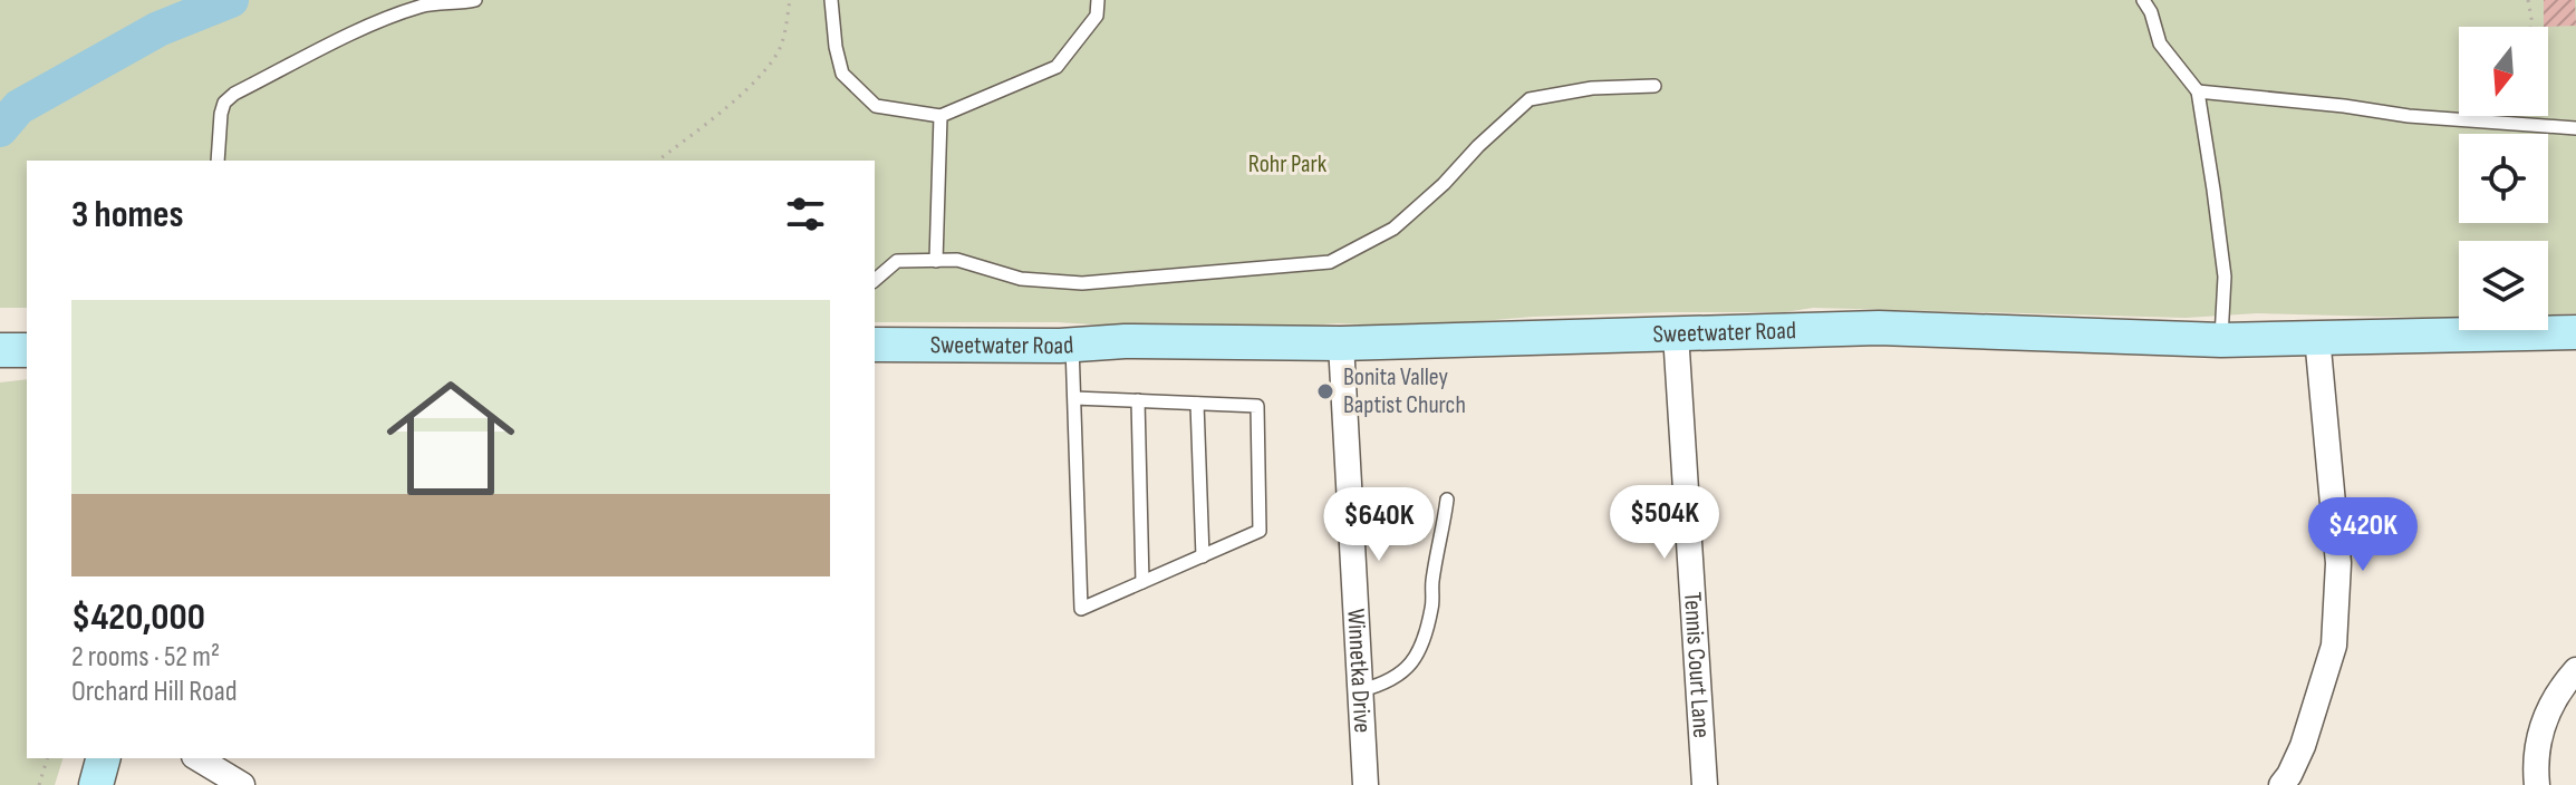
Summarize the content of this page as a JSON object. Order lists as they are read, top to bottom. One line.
{"streets":{"main road":["Sweetwater Road"],"street":["Tennis Court Lane","Winnetka Drive"]},"crossings":[["Sweetwater Road","Tennis Court Lane"],["Sweetwater Road","Winnetka Drive"]],"parks":["Rohr Park"],"places":["Bonita Valley Baptist Church"],"north":"bottom","page":{"heading":"3 homes","list":[{"name":"$420,000","note":"2 rooms · 52 m² · Orchard Hill Road"}],"price":["$504K","$640K","$420K"]}}
